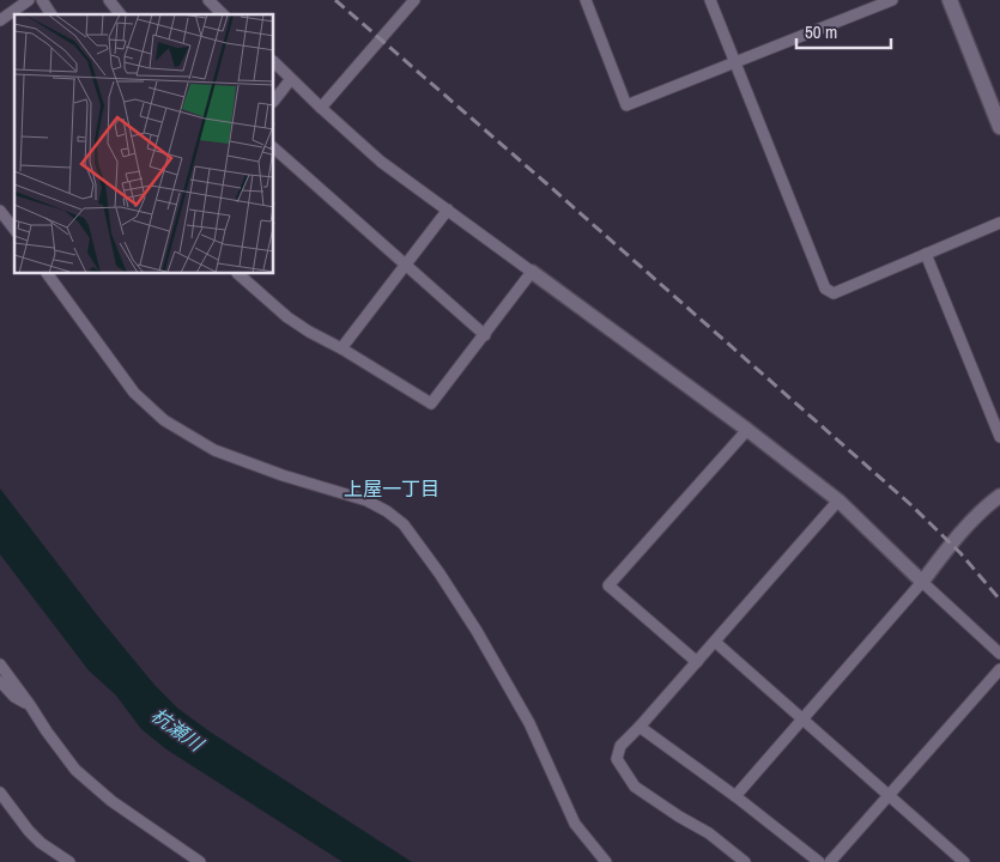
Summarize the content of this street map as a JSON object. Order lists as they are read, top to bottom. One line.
{"districts":["上屋一丁目"],"water":["杭瀬川"],"scale_bar":"50 m"}
